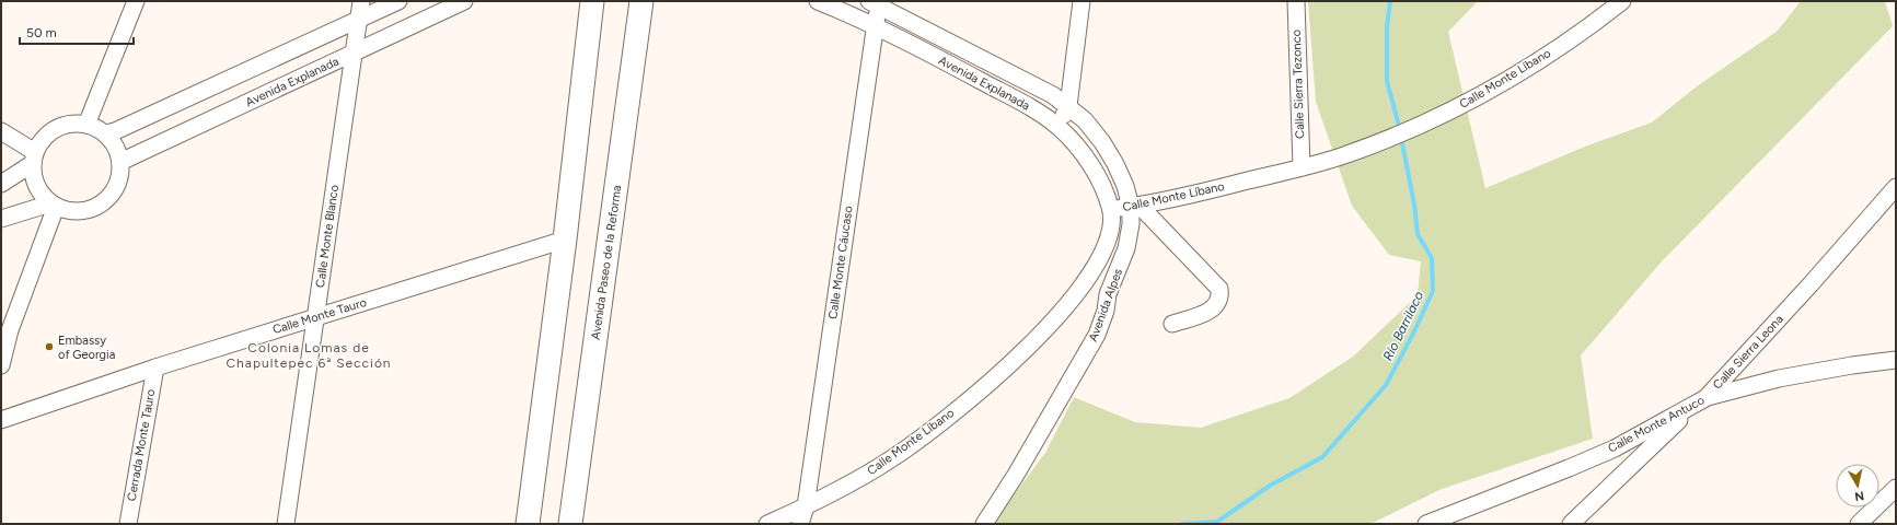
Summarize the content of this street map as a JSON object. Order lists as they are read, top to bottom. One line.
{"streets":{"main road":["Avenida Paseo de la Reforma"],"street":["Calle Monte Líbano","Avenida Explanada","Calle Sierra Tezonco","Calle Monte Blanco","Calle Monte Cáucaso","Avenida Alpes","Calle Monte Tauro","Calle Sierra Leona","Calle Monte Antuco","Cerrada Monte Tauro"]},"crossings":[["Calle Monte Líbano","Avenida Explanada"],["Calle Monte Líbano","Calle Sierra Tezonco"],["Calle Monte Líbano","Calle Monte Cáucaso"],["Calle Monte Líbano","Avenida Alpes"],["Avenida Explanada","Calle Monte Blanco"],["Avenida Explanada","Calle Monte Cáucaso"],["Avenida Explanada","Avenida Alpes"],["Calle Monte Blanco","Calle Monte Tauro"],["Calle Monte Tauro","Cerrada Monte Tauro"],["Calle Sierra Leona","Calle Monte Antuco"]],"districts":["Colonia Lomas de Chapultepec 6ª Sección"],"water":["Río Barrilaco"],"places":["Embassy of Georgia"],"scale_bar":"50 m","north":"bottom"}
